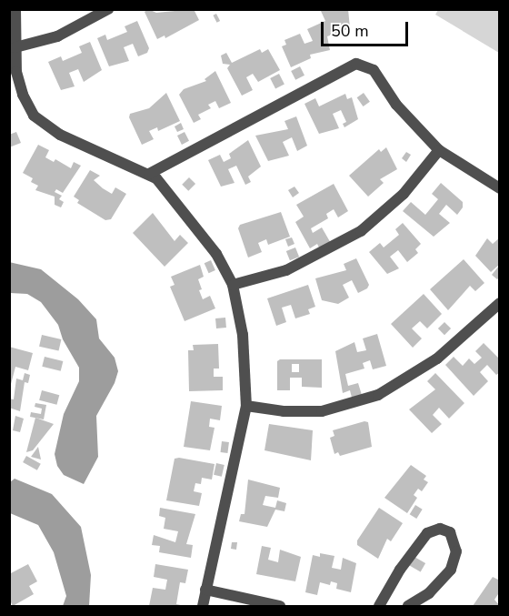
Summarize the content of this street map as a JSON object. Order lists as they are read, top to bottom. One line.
{"scale_bar":"50 m"}
